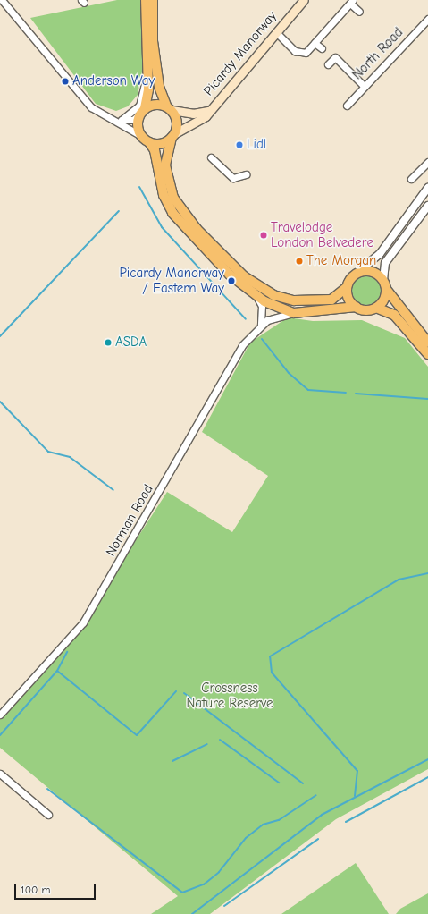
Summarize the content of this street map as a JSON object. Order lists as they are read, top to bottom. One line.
{"streets":{"main road":["Picardy Manorway"],"street":["North Road","Norman Road"]},"parks":["Crossness Nature Reserve"],"places":["Anderson Way","Lidl","Travelodge London Belvedere","The Morgan","Picardy Manorway / Eastern Way","ASDA"],"scale_bar":"100 m"}
